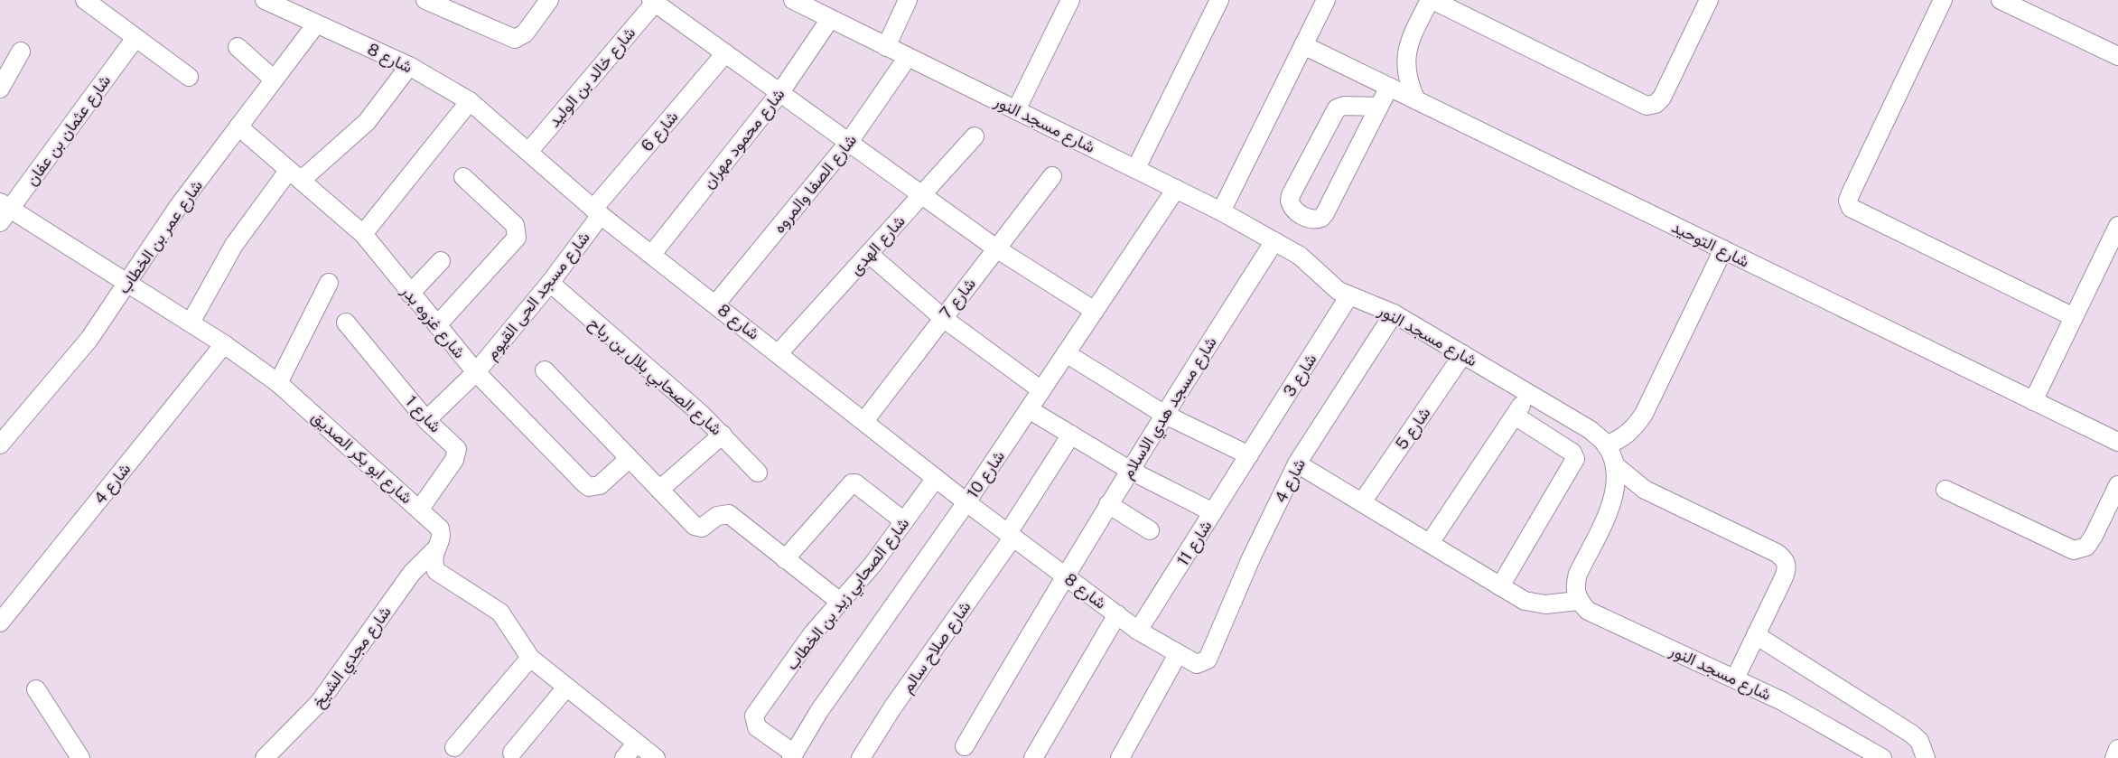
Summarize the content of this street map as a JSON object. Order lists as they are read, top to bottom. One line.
{"streets":{"street":["شارع 8","شارع خالد بن الوليد","شارع مسجد النور","شارع عثمان بن عفان","شارع 6","شارع محمود مهران","شارع الصفا والمروه","شارع عمر بن الخطاب","شارع التوحيد","شارع الهدى","شارع مسجد الحى القيوم","شارع 7","شارع غزوه بدر","شارع 3","شارع الصحابي بلال بن رباح","شارع مسجد هدي الاسلام","شارع 1","شارع 5","شارع ابو بكر الصديق","شارع 10","شارع 4","شارع 11","شارع الصحابي زيد بن الخطاب","شارع صلاح سالم","شارع مجدي الشيخ"]},"crossings":[["شارع 8","شارع خالد بن الوليد"],["شارع 8","شارع 6"],["شارع 8","شارع محمود مهران"],["شارع 8","شارع الصفا والمروه"],["شارع 8","شارع عمر بن الخطاب"],["شارع 8","شارع الهدى"],["شارع 8","شارع مسجد الحى القيوم"],["شارع 8","شارع 7"],["شارع 8","شارع مسجد هدي الاسلام"],["شارع 8","شارع 10"],["شارع 8","شارع 4"],["شارع 8","شارع 11"],["شارع 8","شارع الصحابي زيد بن الخطاب"],["شارع 8","شارع صلاح سالم"],["شارع مسجد النور","شارع محمود مهران"],["شارع مسجد النور","شارع الصفا والمروه"],["شارع مسجد النور","شارع 3"],["شارع مسجد النور","شارع مسجد هدي الاسلام"],["شارع مسجد النور","شارع 5"],["شارع مسجد النور","شارع 10"],["شارع مسجد النور","شارع 4"],["شارع عثمان بن عفان","شارع ابو بكر الصديق"],["شارع 6","شارع مسجد الحى القيوم"],["شارع عمر بن الخطاب","شارع غزوه بدر"],["شارع عمر بن الخطاب","شارع ابو بكر الصديق"],["شارع مسجد الحى القيوم","شارع غزوه بدر"],["شارع مسجد الحى القيوم","شارع الصحابي بلال بن رباح"],["شارع مسجد الحى القيوم","شارع 1"],["شارع 3","شارع 11"],["شارع 1","شارع ابو بكر الصديق"],["شارع ابو بكر الصديق","شارع 4"],["شارع ابو بكر الصديق","شارع مجدي الشيخ"],["شارع 10","شارع الصحابي زيد بن الخطاب"]]}
